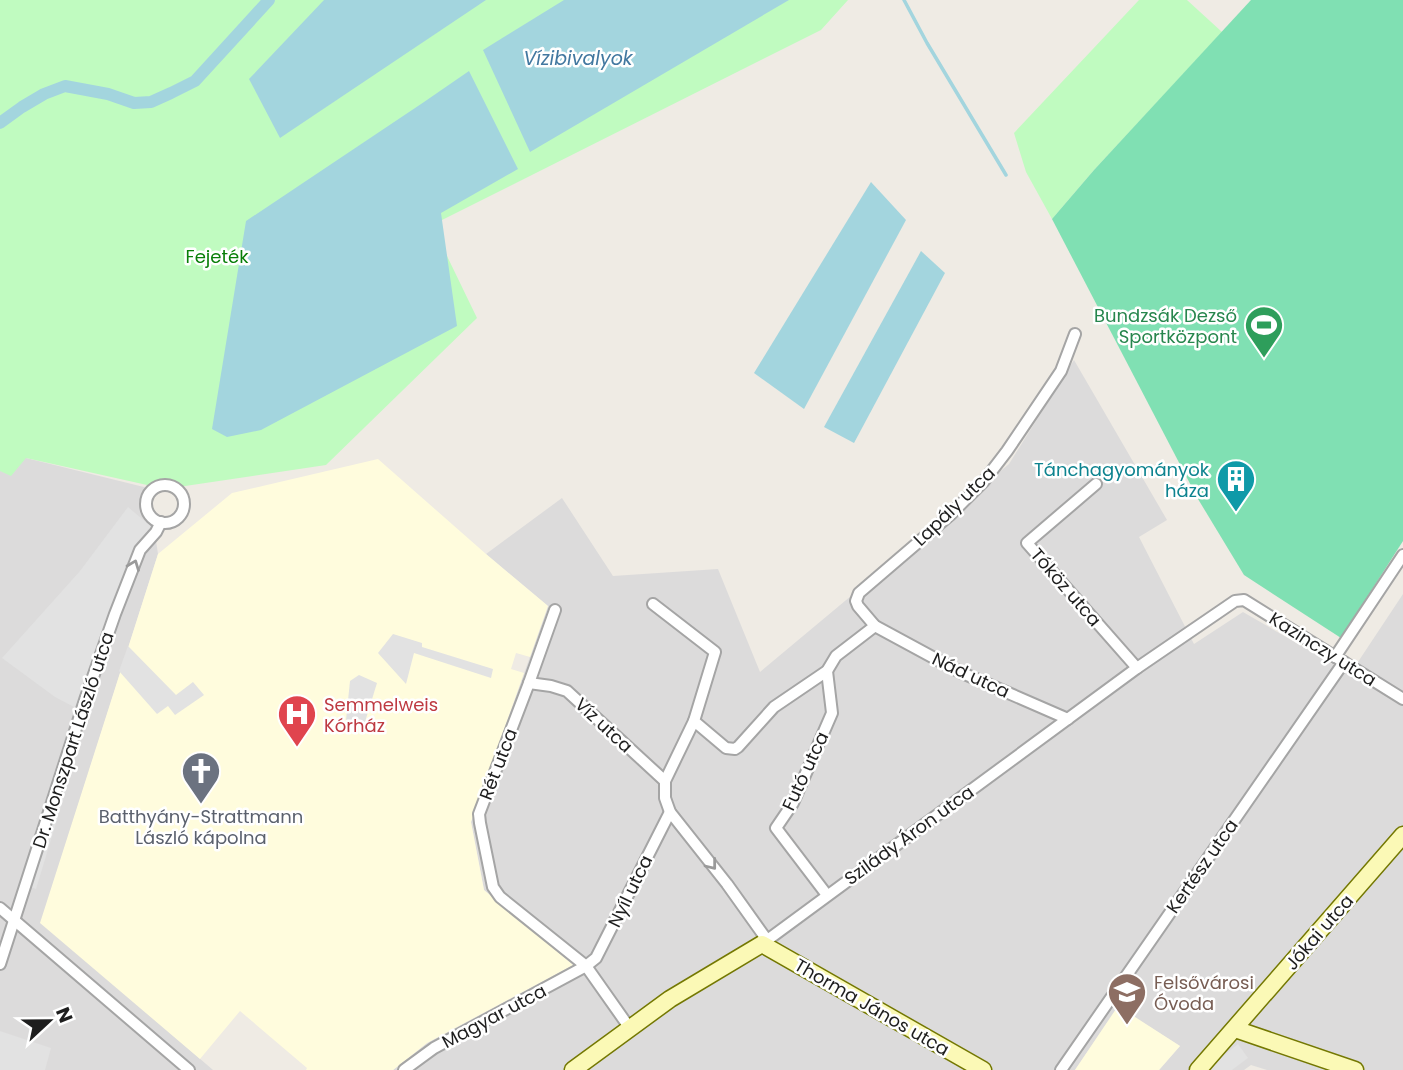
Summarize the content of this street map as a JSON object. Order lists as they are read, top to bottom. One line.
{"streets":{"street":["Lapály utca","Tóköz utca","Kazinczy utca","Nád utca","Víz utca","Dr. Monszpart László utca","Rét utca","Futó utca","Szilády Áron utca","Kertész utca","Nyíl utca","Jókai utca","Thorma János utca","Magyar utca"]},"crossings":[["Lapály utca","Nád utca"],["Tóköz utca","Szilády Áron utca"],["Kazinczy utca","Szilády Áron utca"],["Kazinczy utca","Kertész utca"],["Nád utca","Szilády Áron utca"],["Víz utca","Rét utca"],["Rét utca","Nyíl utca"],["Rét utca","Magyar utca"],["Futó utca","Szilády Áron utca"],["Szilády Áron utca","Thorma János utca"],["Nyíl utca","Magyar utca"]],"one_way":["Dr. Monszpart László utca"],"water":["Vízibivalyok"],"parks":["Fejeték"],"places":{"sports":["Bundzsák Dezső Sportközpont"],"building":["Tánchagyományok háza"],"hospital":["Semmelweis Kórház"],"church":["Batthyány-Strattmann László kápolna"],"school or university":["Felsővárosi Óvoda"]},"north":"right"}
